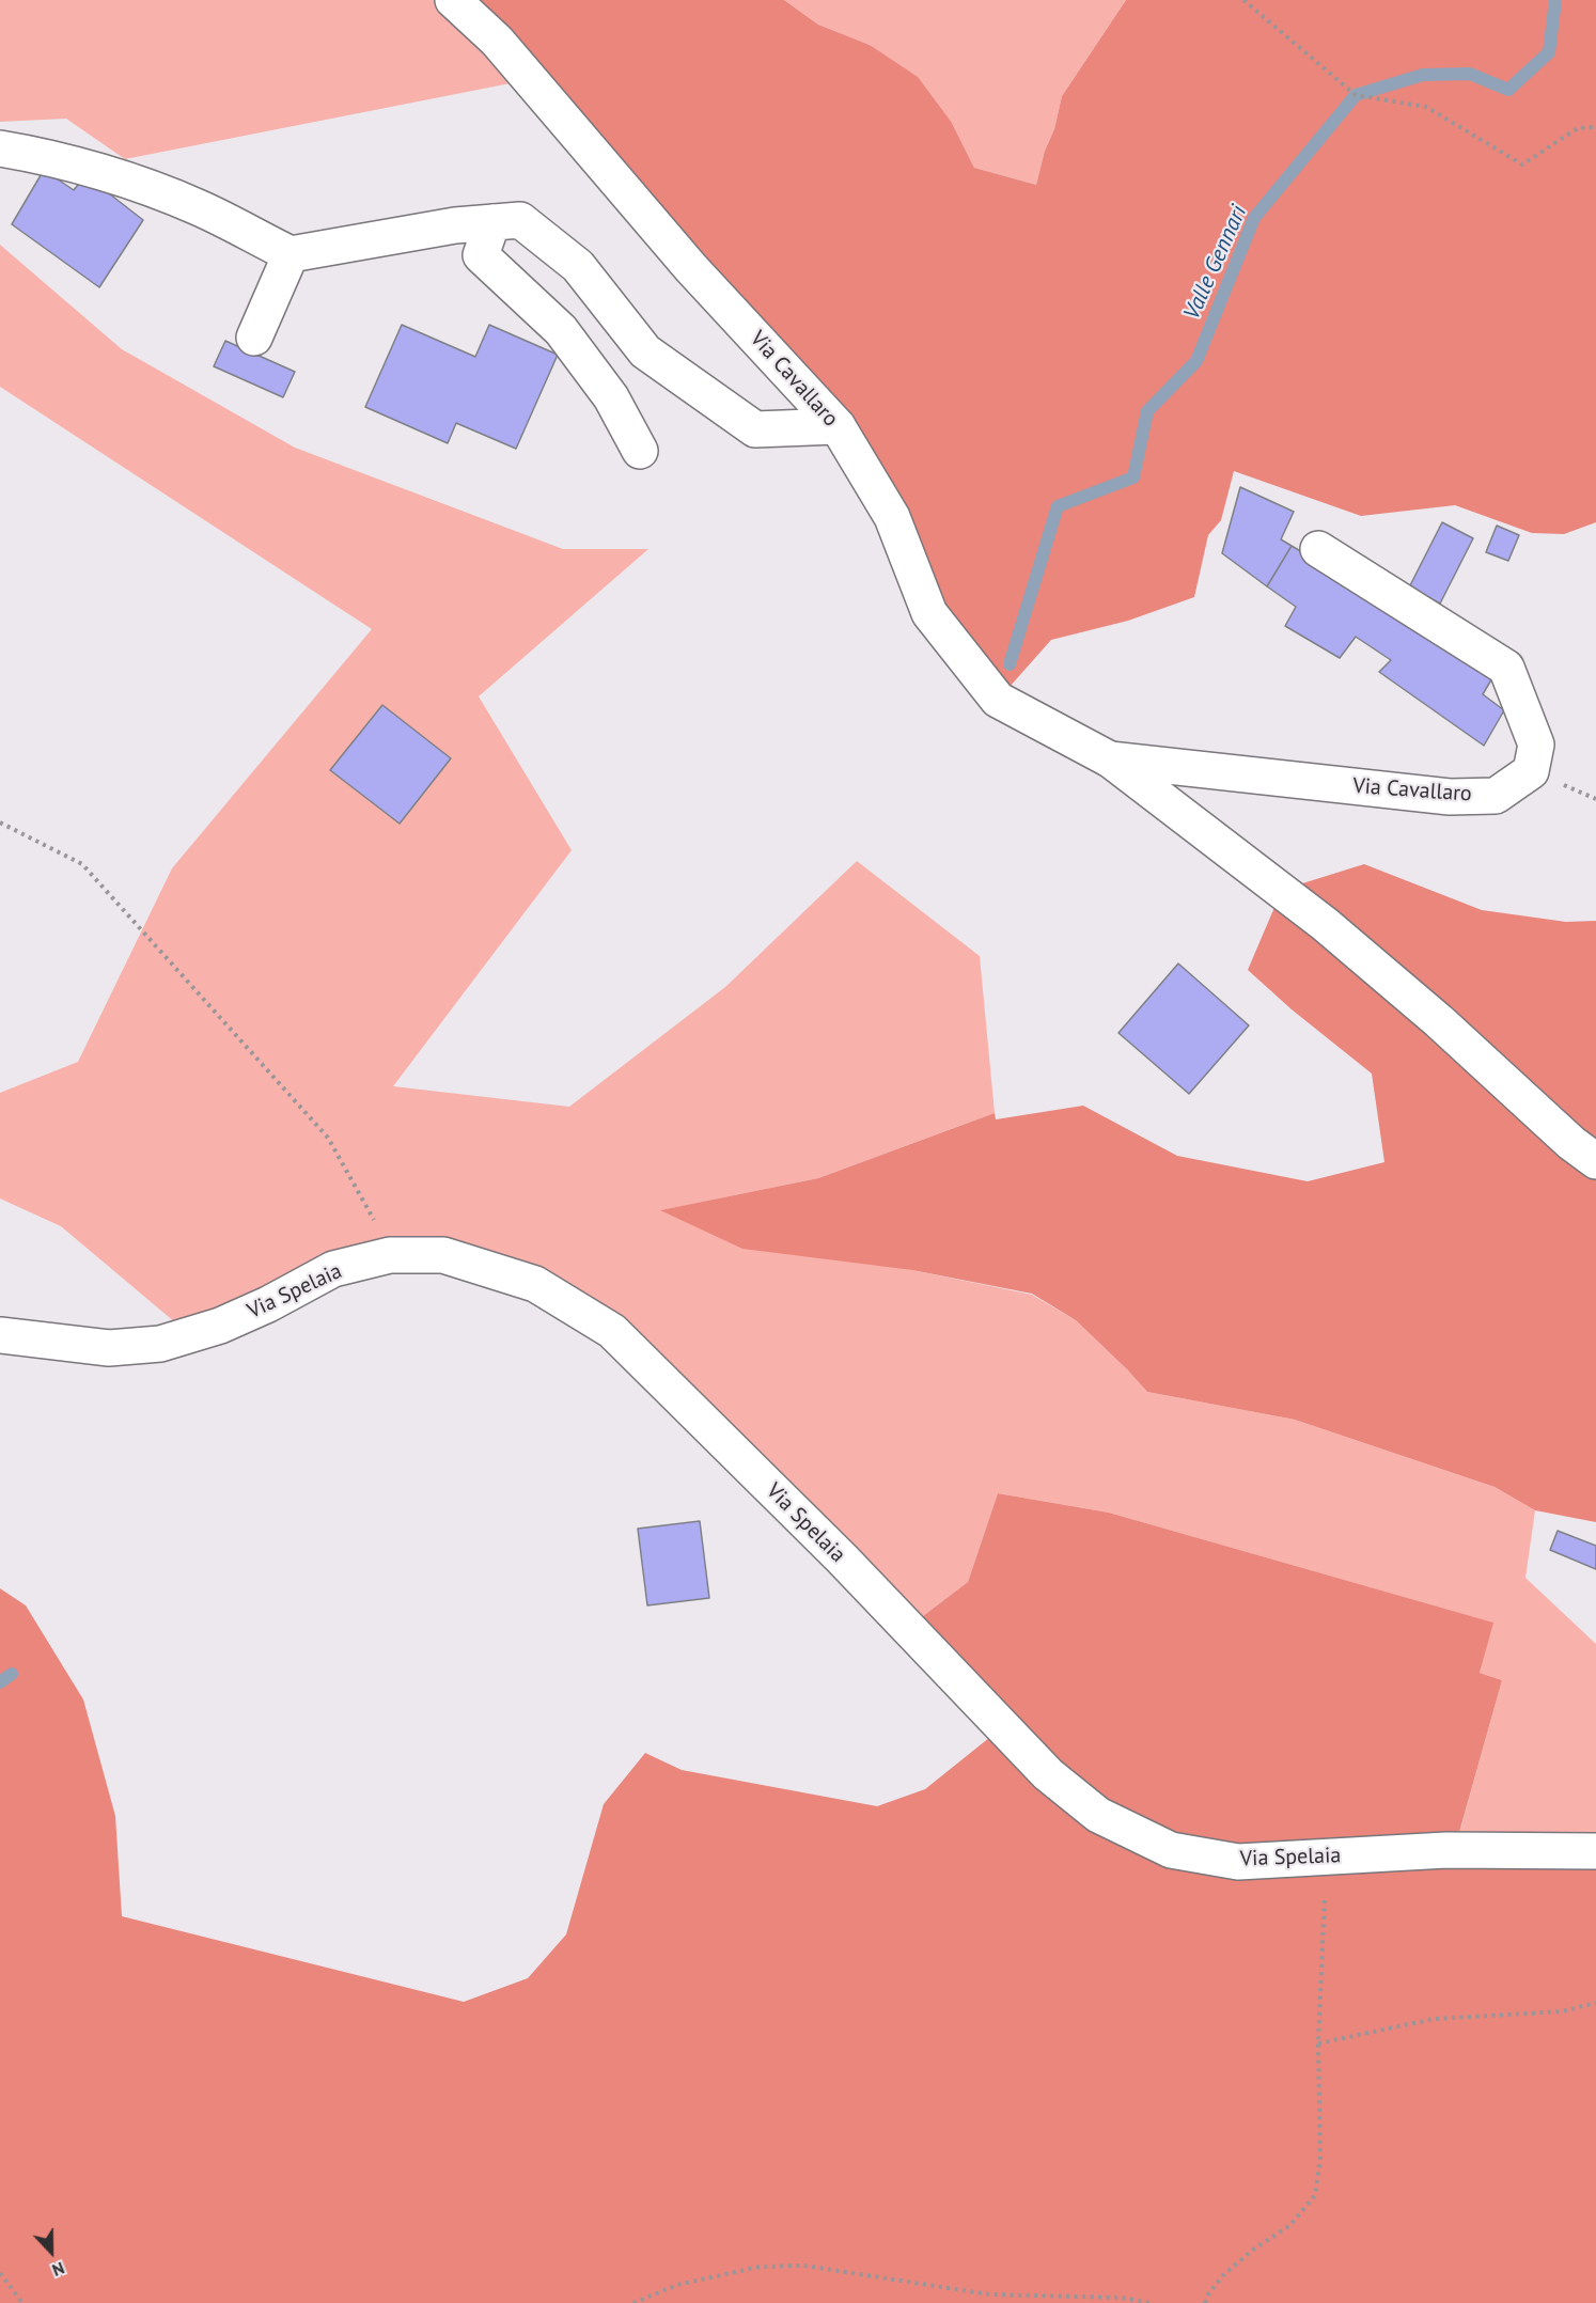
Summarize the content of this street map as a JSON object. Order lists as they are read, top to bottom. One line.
{"streets":{"street":["Via Cavallaro","Via Spelaia"]},"water":["Valle Gennari"],"north":"bottom"}
